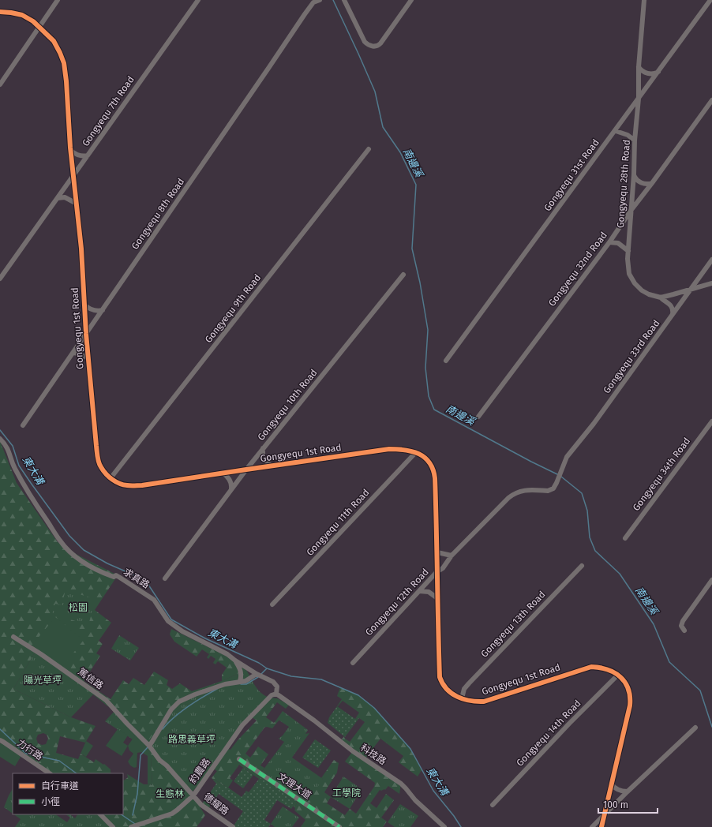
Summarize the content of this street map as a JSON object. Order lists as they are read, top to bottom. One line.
{"streets":{"street":["Gongyequ 7th Road","Gongyequ 31st Road","Gongyequ 28th Road","Gongyequ 8th Road","Gongyequ 32nd Road","Gongyequ 9th Road","Gongyequ 1st Road","Gongyequ 33rd Road","Gongyequ 10th Road","Gongyequ 34th Road","Gongyequ 11th Road","求真路","Gongyequ 12th Road","Gongyequ 13th Road","篤信路","Gongyequ 14th Road","力行路","科技路","約農路","文理大道","德耀路"]},"crossings":[["Gongyequ 7th Road","Gongyequ 1st Road"],["Gongyequ 31st Road","Gongyequ 28th Road"],["Gongyequ 28th Road","Gongyequ 32nd Road"],["Gongyequ 8th Road","Gongyequ 1st Road"],["Gongyequ 9th Road","Gongyequ 1st Road"],["Gongyequ 1st Road","Gongyequ 10th Road"],["Gongyequ 1st Road","Gongyequ 11th Road"],["Gongyequ 1st Road","Gongyequ 12th Road"],["Gongyequ 1st Road","Gongyequ 13th Road"],["Gongyequ 1st Road","Gongyequ 14th Road"],["Gongyequ 33rd Road","Gongyequ 12th Road"],["求真路","科技路"],["求真路","約農路"],["篤信路","約農路"],["篤信路","德耀路"],["科技路","約農路"],["約農路","德耀路"]],"water":["南邊溪","東大溝"],"parks":["松園","陽光草坪","路思義草坪","工學院","生態林"],"legend":["自行車道","小徑"],"scale_bar":"100 m"}
